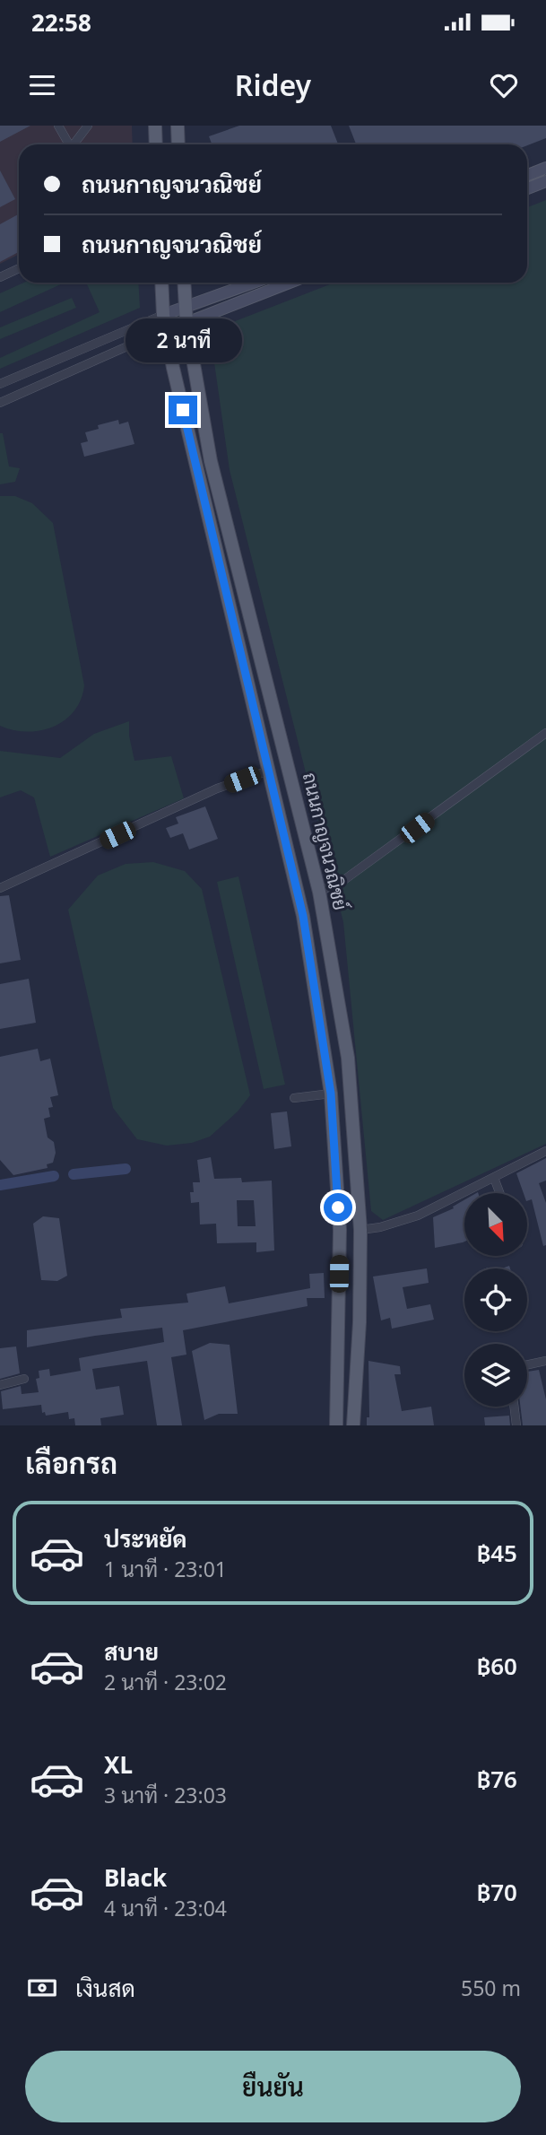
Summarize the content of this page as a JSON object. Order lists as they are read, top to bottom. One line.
{"streets":{"main road":["ถนนกาญจนวณิชย์"]},"north":"bottom right","page":{"status":"22:58","header":"Ridey","banner":["ถนนกาญจนวณิชย์","ถนนกาญจนวณิชย์"],"bubble":"2 นาที","heading":"เลือกรถ","list":[{"name":"ประหยัด","note":"1 นาที · 23:01","value":"฿45"},{"name":"สบาย","note":"2 นาที · 23:02","value":"฿60"},{"name":"XL","note":"3 นาที · 23:03","value":"฿76"},{"name":"Black","note":"4 นาที · 23:04","value":"฿70"}],"pay":["เงินสด","550 m"],"buttons":"ยืนยัน"}}
